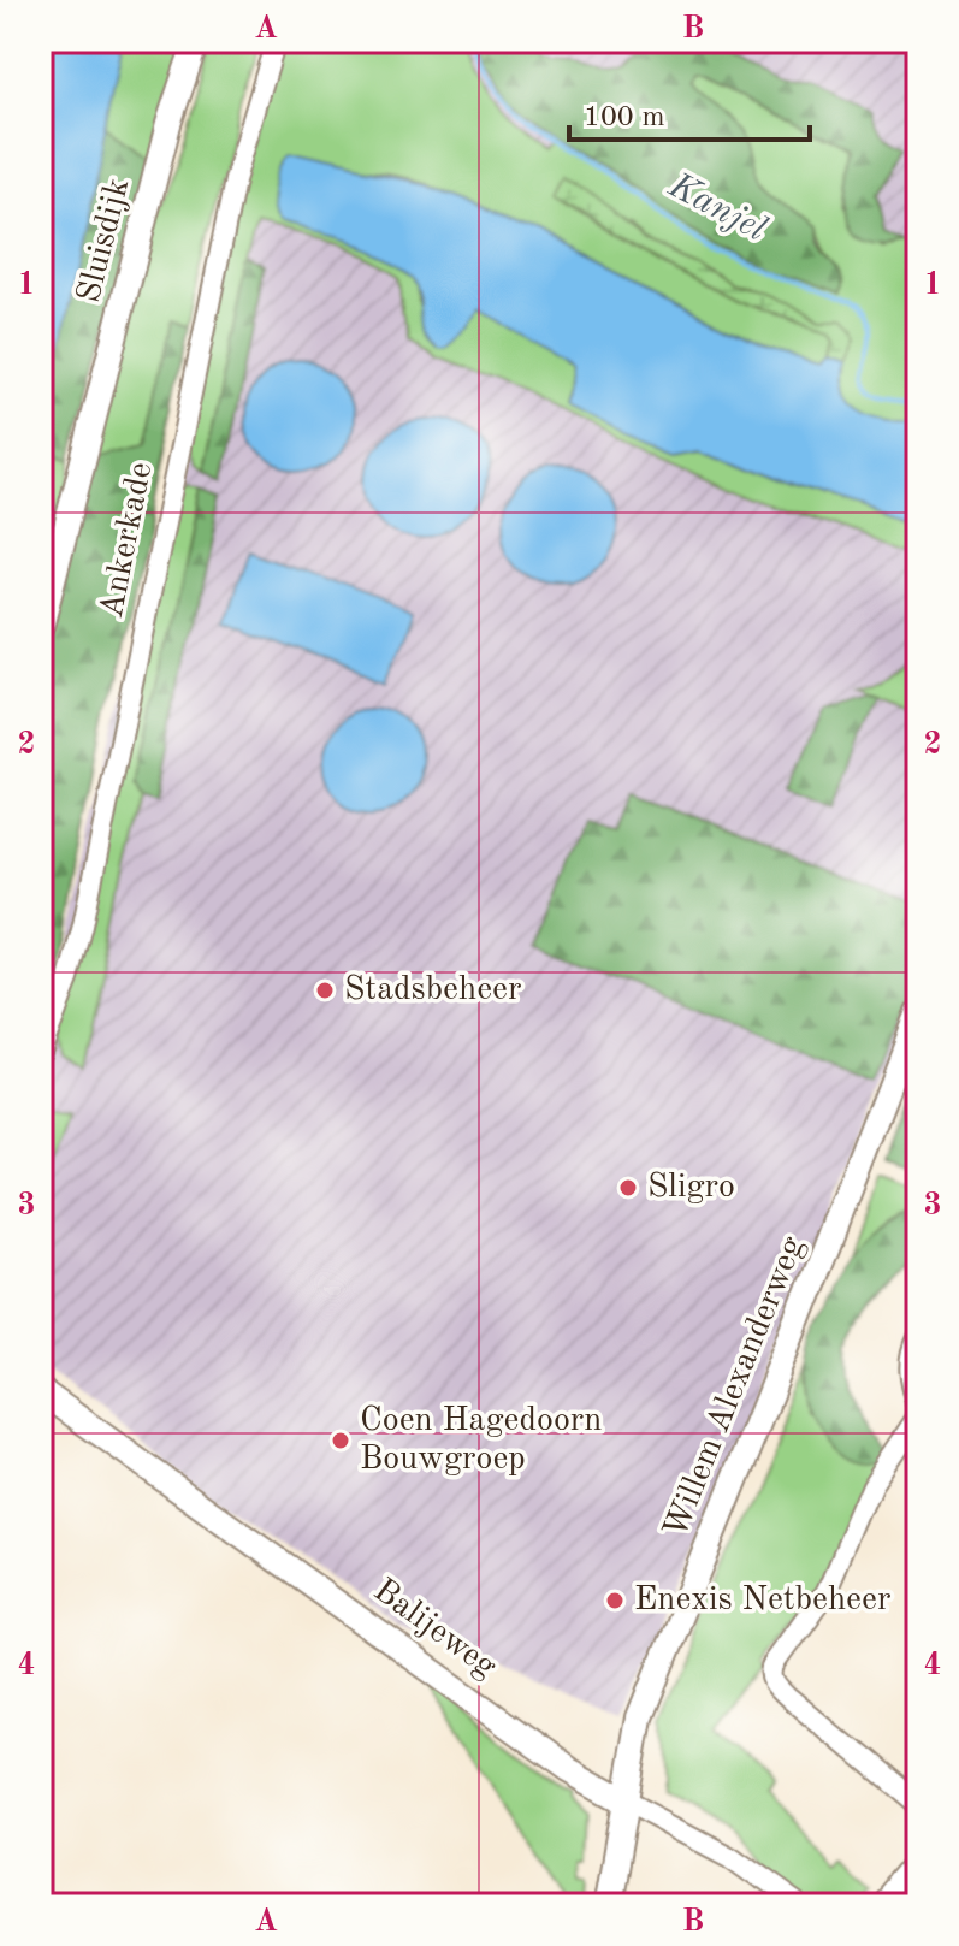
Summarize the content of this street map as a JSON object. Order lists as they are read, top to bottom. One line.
{"streets":{"street":["Sluisdijk","Ankerkade","Willem Alexanderweg","Balijeweg"]},"crossings":[["Willem Alexanderweg","Balijeweg"]],"water":["Kanjel"],"places":["Stadsbeheer","Sligro","Coen Hagedoorn Bouwgroep","Enexis Netbeheer"],"scale_bar":"100 m","grid":{"columns":["A","B"],"rows":["1","2","3","4"]}}
